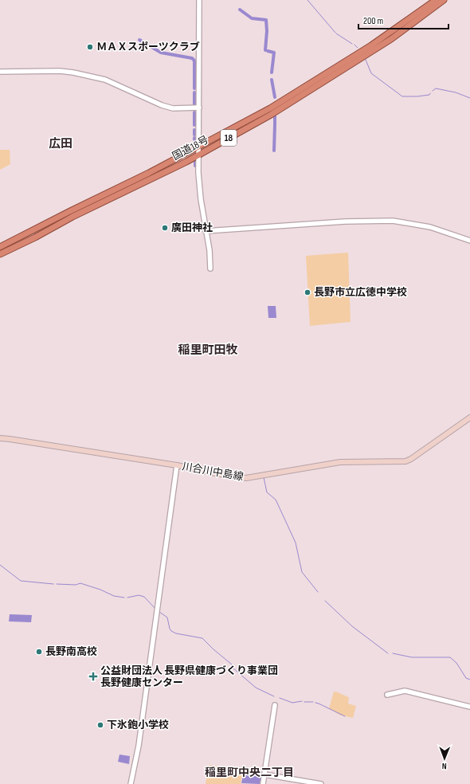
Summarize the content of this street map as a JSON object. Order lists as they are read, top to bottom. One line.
{"streets":{"highway":["18","国道18号"],"main road":["川合川中島線"]},"districts":["広田","稲里町田牧","稲里町中央二丁目"],"places":{"other":["ＭＡＸスポーツクラブ","廣田神社","長野市立広徳中学校","長野南高校","下氷鉋小学校"],"health":["公益財団法人 長野県健康づくり事業団 長野健康センター"]},"scale_bar":"200 m","north":"bottom"}
